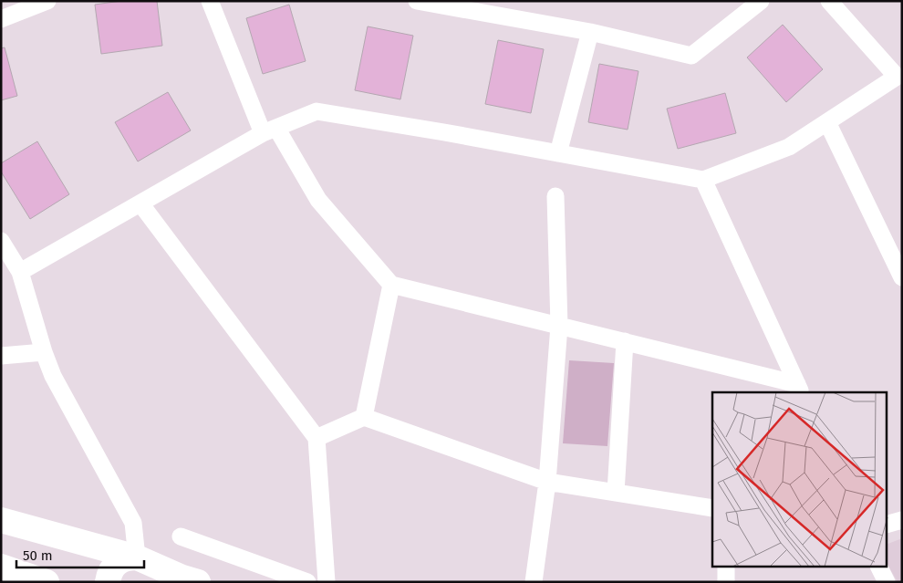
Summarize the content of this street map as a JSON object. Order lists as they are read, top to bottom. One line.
{"scale_bar":"50 m"}
